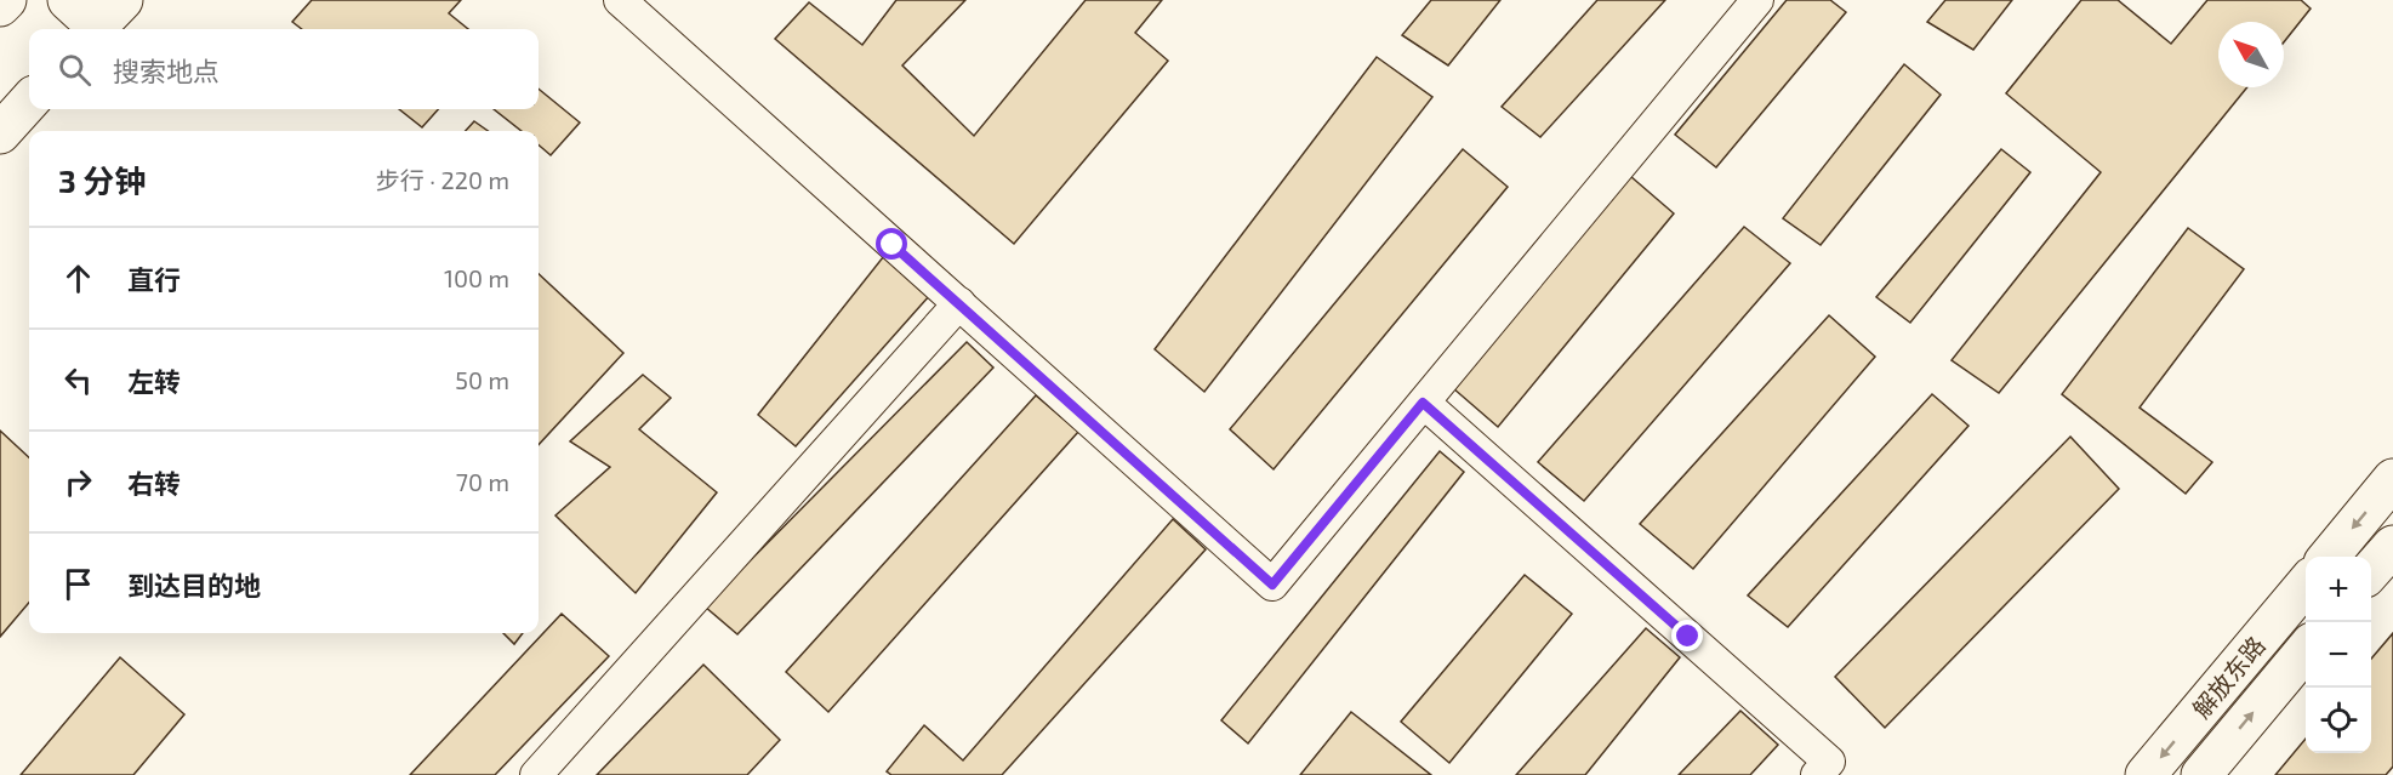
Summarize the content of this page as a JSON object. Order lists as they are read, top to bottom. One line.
{"streets":{"main road":["解放东路"]},"north":"top left","page":{"search":"搜索地点","heading":["3 分钟","步行 · 220 m"],"list":[["直行","100 m"],["左转","50 m"],["右转","70 m"],"到达目的地"],"map_buttons":["+","−"]}}
